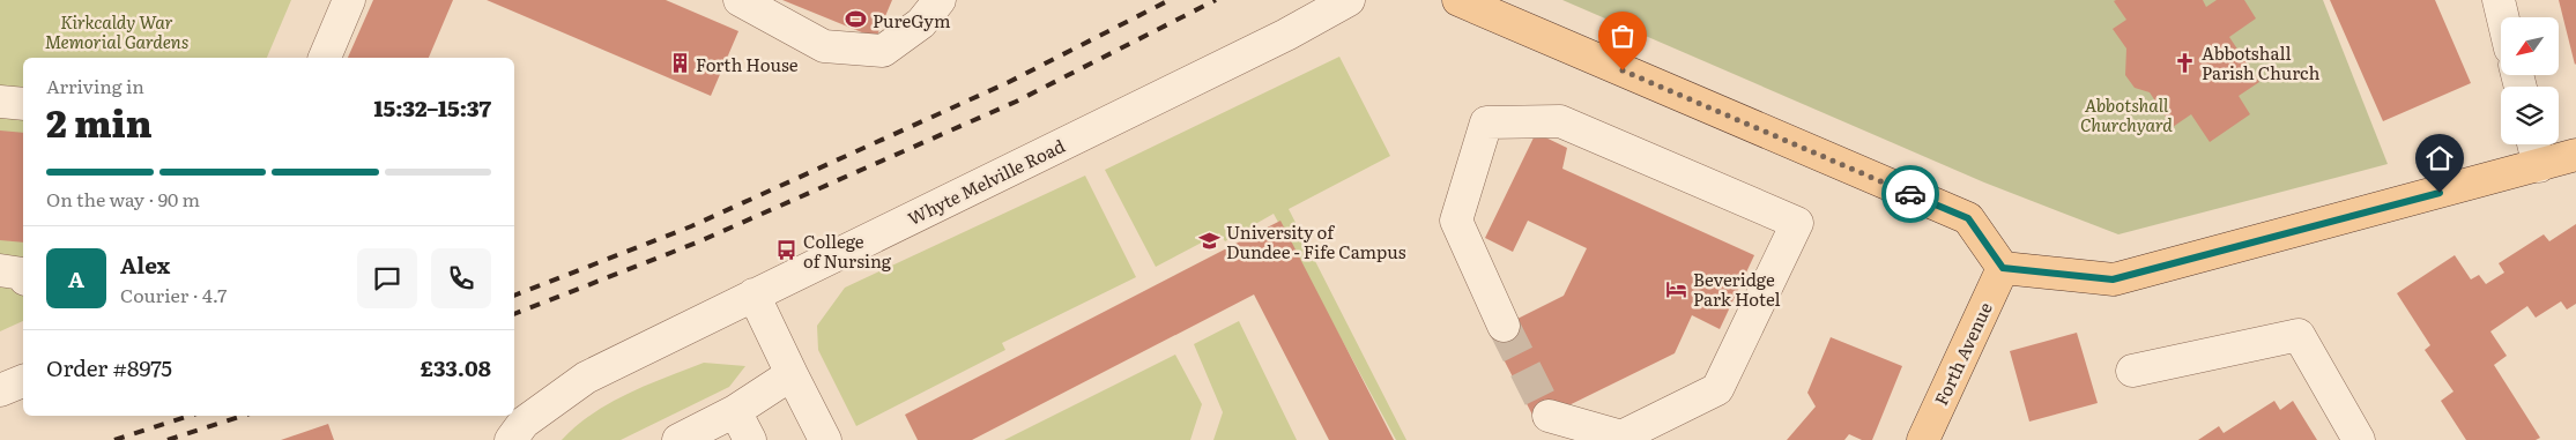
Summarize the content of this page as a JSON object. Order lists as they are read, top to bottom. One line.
{"streets":{"main road":["Forth Avenue"],"street":["Whyte Melville Road"]},"parks":["Kirkcaldy War Memorial Gardens","Abbotshall Churchyard"],"places":{"sports":["PureGym"],"church":["Abbotshall Parish Church"],"building":["Forth House"],"school or university":["University of Dundee - Fife Campus"],"bus stop":["College of Nursing"],"hotel":["Beveridge Park Hotel"]},"north":"bottom left","page":{"heading":["2 min","Arriving in","15:32–15:37"],"panel":["Alex","Courier · 4.7","Order #8975","£33.08"],"bar":"On the way · 90 m","round":"A"}}
